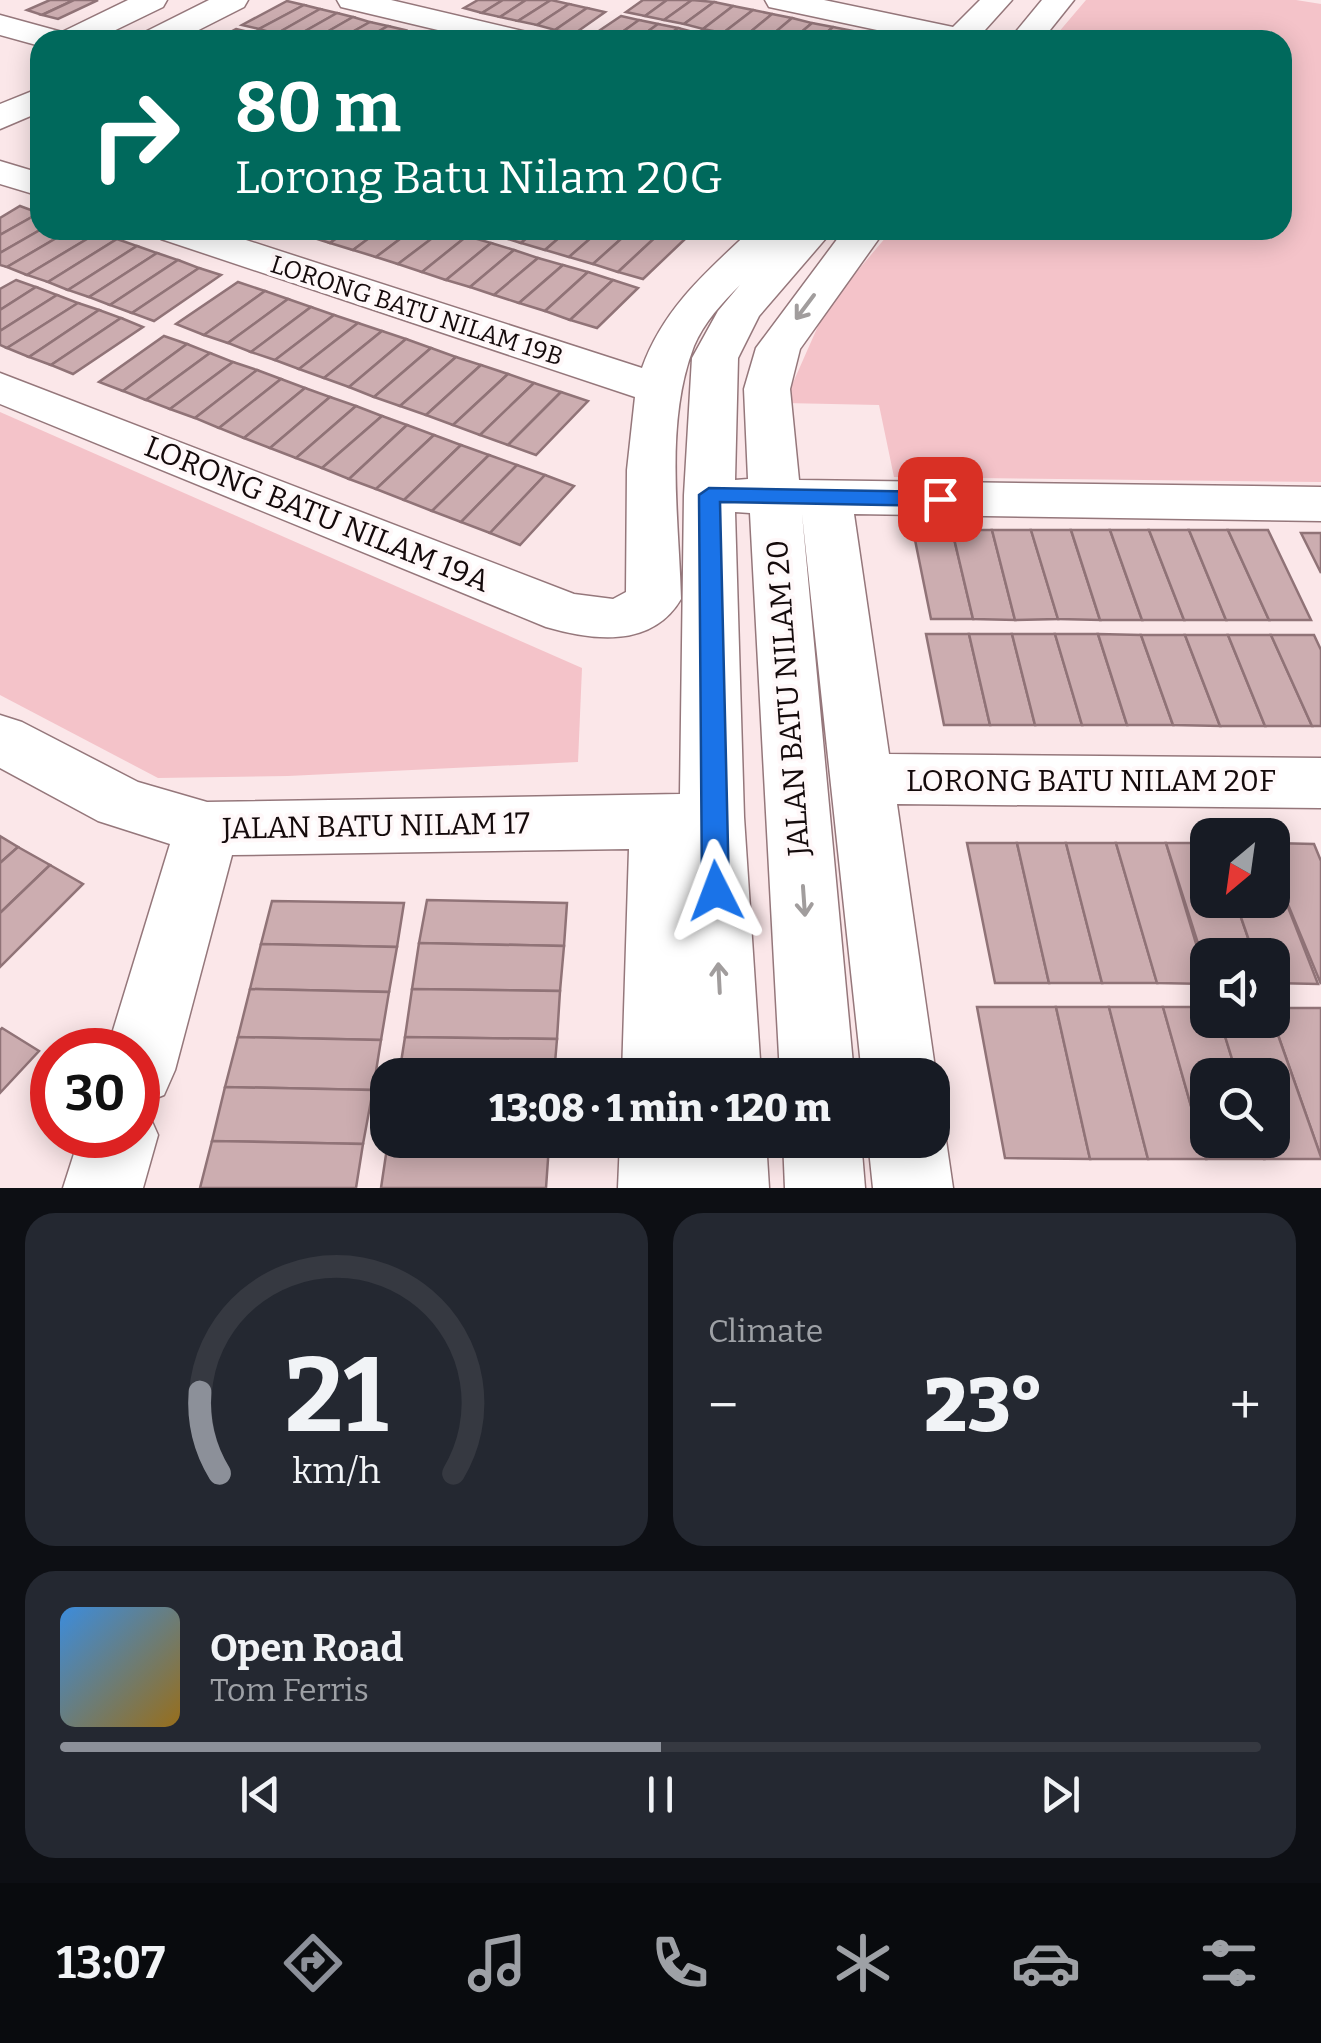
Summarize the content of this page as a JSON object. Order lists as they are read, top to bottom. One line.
{"streets":{"street":["LORONG BATU NILAM 19B","LORONG BATU NILAM 19A","JALAN BATU NILAM 20","LORONG BATU NILAM 20F","JALAN BATU NILAM 17"]},"crossings":[["LORONG BATU NILAM 19B","LORONG BATU NILAM 19A"]],"north":"bottom left","page":{"turn":["80 m","Lorong Batu Nilam 20G"],"limit":"30","trip":"13:08 · 1 min · 120 m","tile":"Climate","heat":["−","23°","+"],"song":["Open Road","Tom Ferris"],"tabs":"13:07","gauge":["21","km/h"]}}
